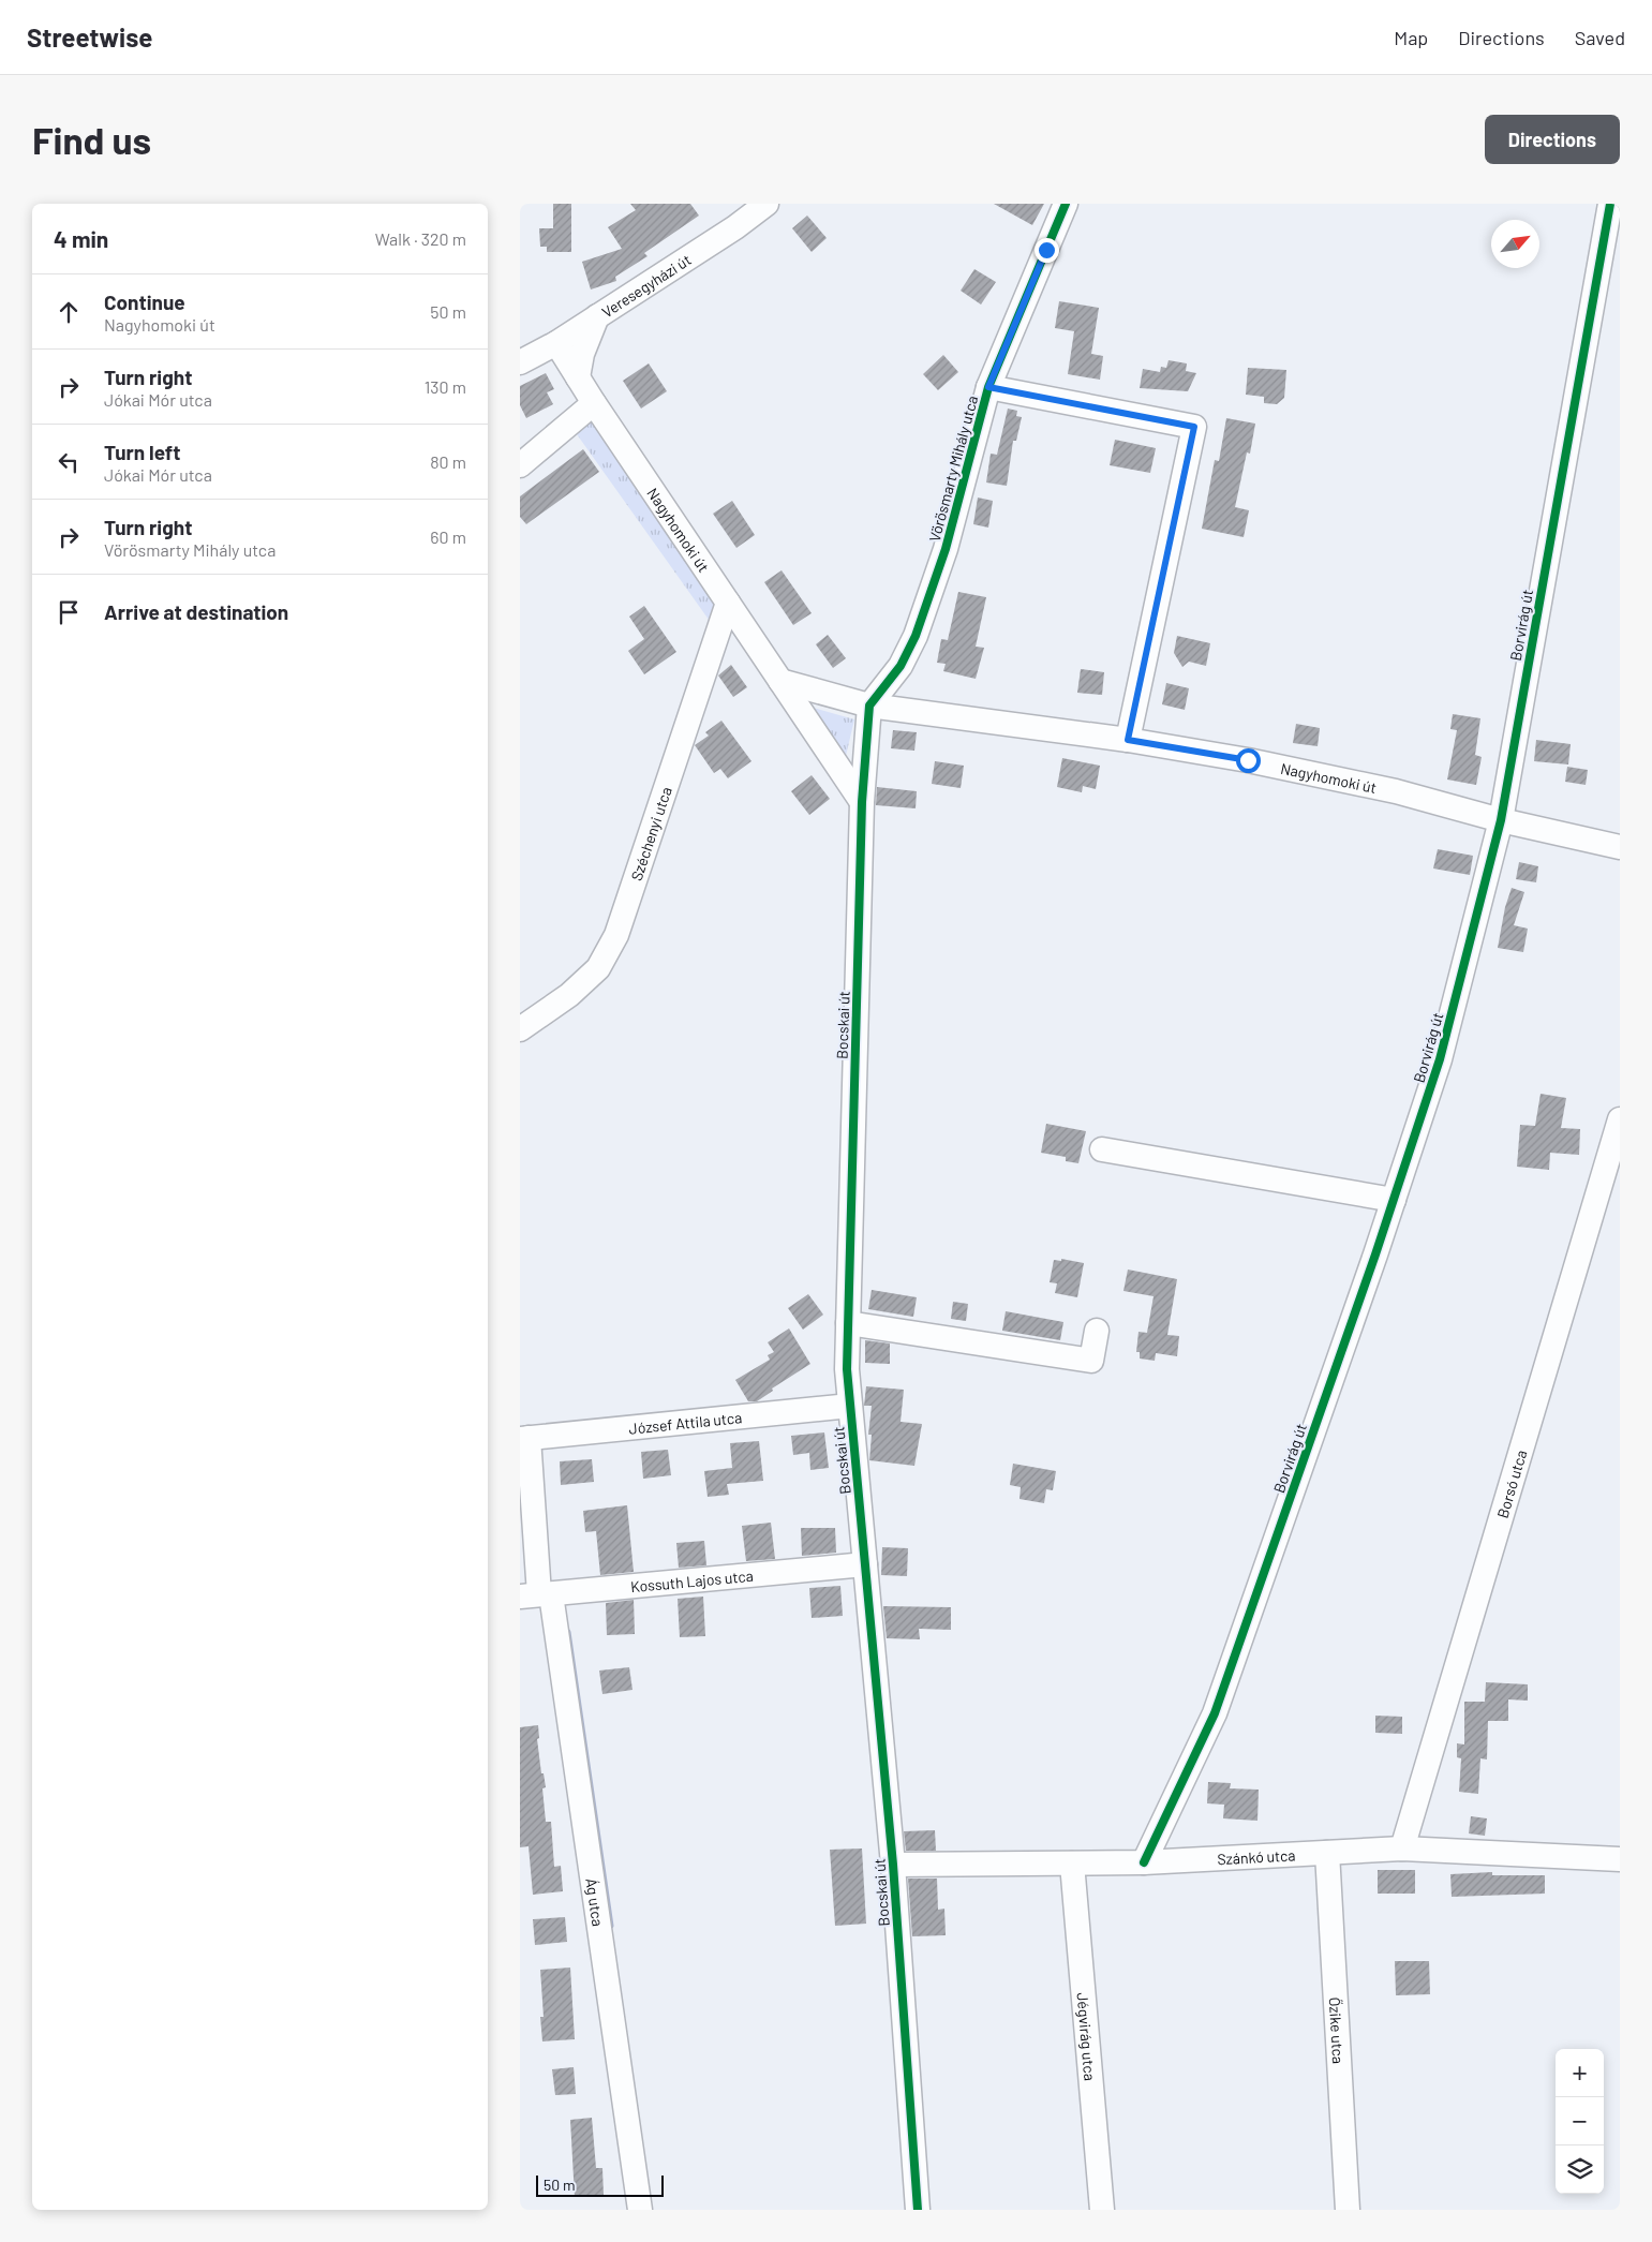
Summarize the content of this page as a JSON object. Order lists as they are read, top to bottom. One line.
{"streets":{"street":["Veresegyházi út","Vörösmarty Mihály utca","Nagyhomoki út","Borvirág út","Széchenyi utca","Bocskai út","József Attila utca","Borsó utca","Kossuth Lajos utca","Szánkó utca","Ág utca","Őzike utca","Jégvirág utca"]},"crossings":[["Veresegyházi út","Nagyhomoki út"],["Vörösmarty Mihály utca","Nagyhomoki út"],["Vörösmarty Mihály utca","Bocskai út"],["Nagyhomoki út","Borvirág út"],["Nagyhomoki út","Széchenyi utca"],["Nagyhomoki út","Bocskai út"],["Borvirág út","Szánkó utca"],["Bocskai út","József Attila utca"],["Bocskai út","Kossuth Lajos utca"],["Bocskai út","Szánkó utca"],["József Attila utca","Ág utca"],["Borsó utca","Szánkó utca"],["Kossuth Lajos utca","Ág utca"],["Szánkó utca","Őzike utca"],["Szánkó utca","Jégvirág utca"]],"scale_bar":"50 m","north":"top right","page":{"header":"Streetwise","nav":["Map","Directions","Saved"],"buttons":"Directions","title":"Find us","heading":["4 min","Walk · 320 m"],"list":[["Continue","Nagyhomoki út","50 m"],["Turn right","Jókai Mór utca","130 m"],["Turn left","Jókai Mór utca","80 m"],["Turn right","Vörösmarty Mihály utca","60 m"],"Arrive at destination"],"map_buttons":["+","−"],"scale":"50 m"}}
